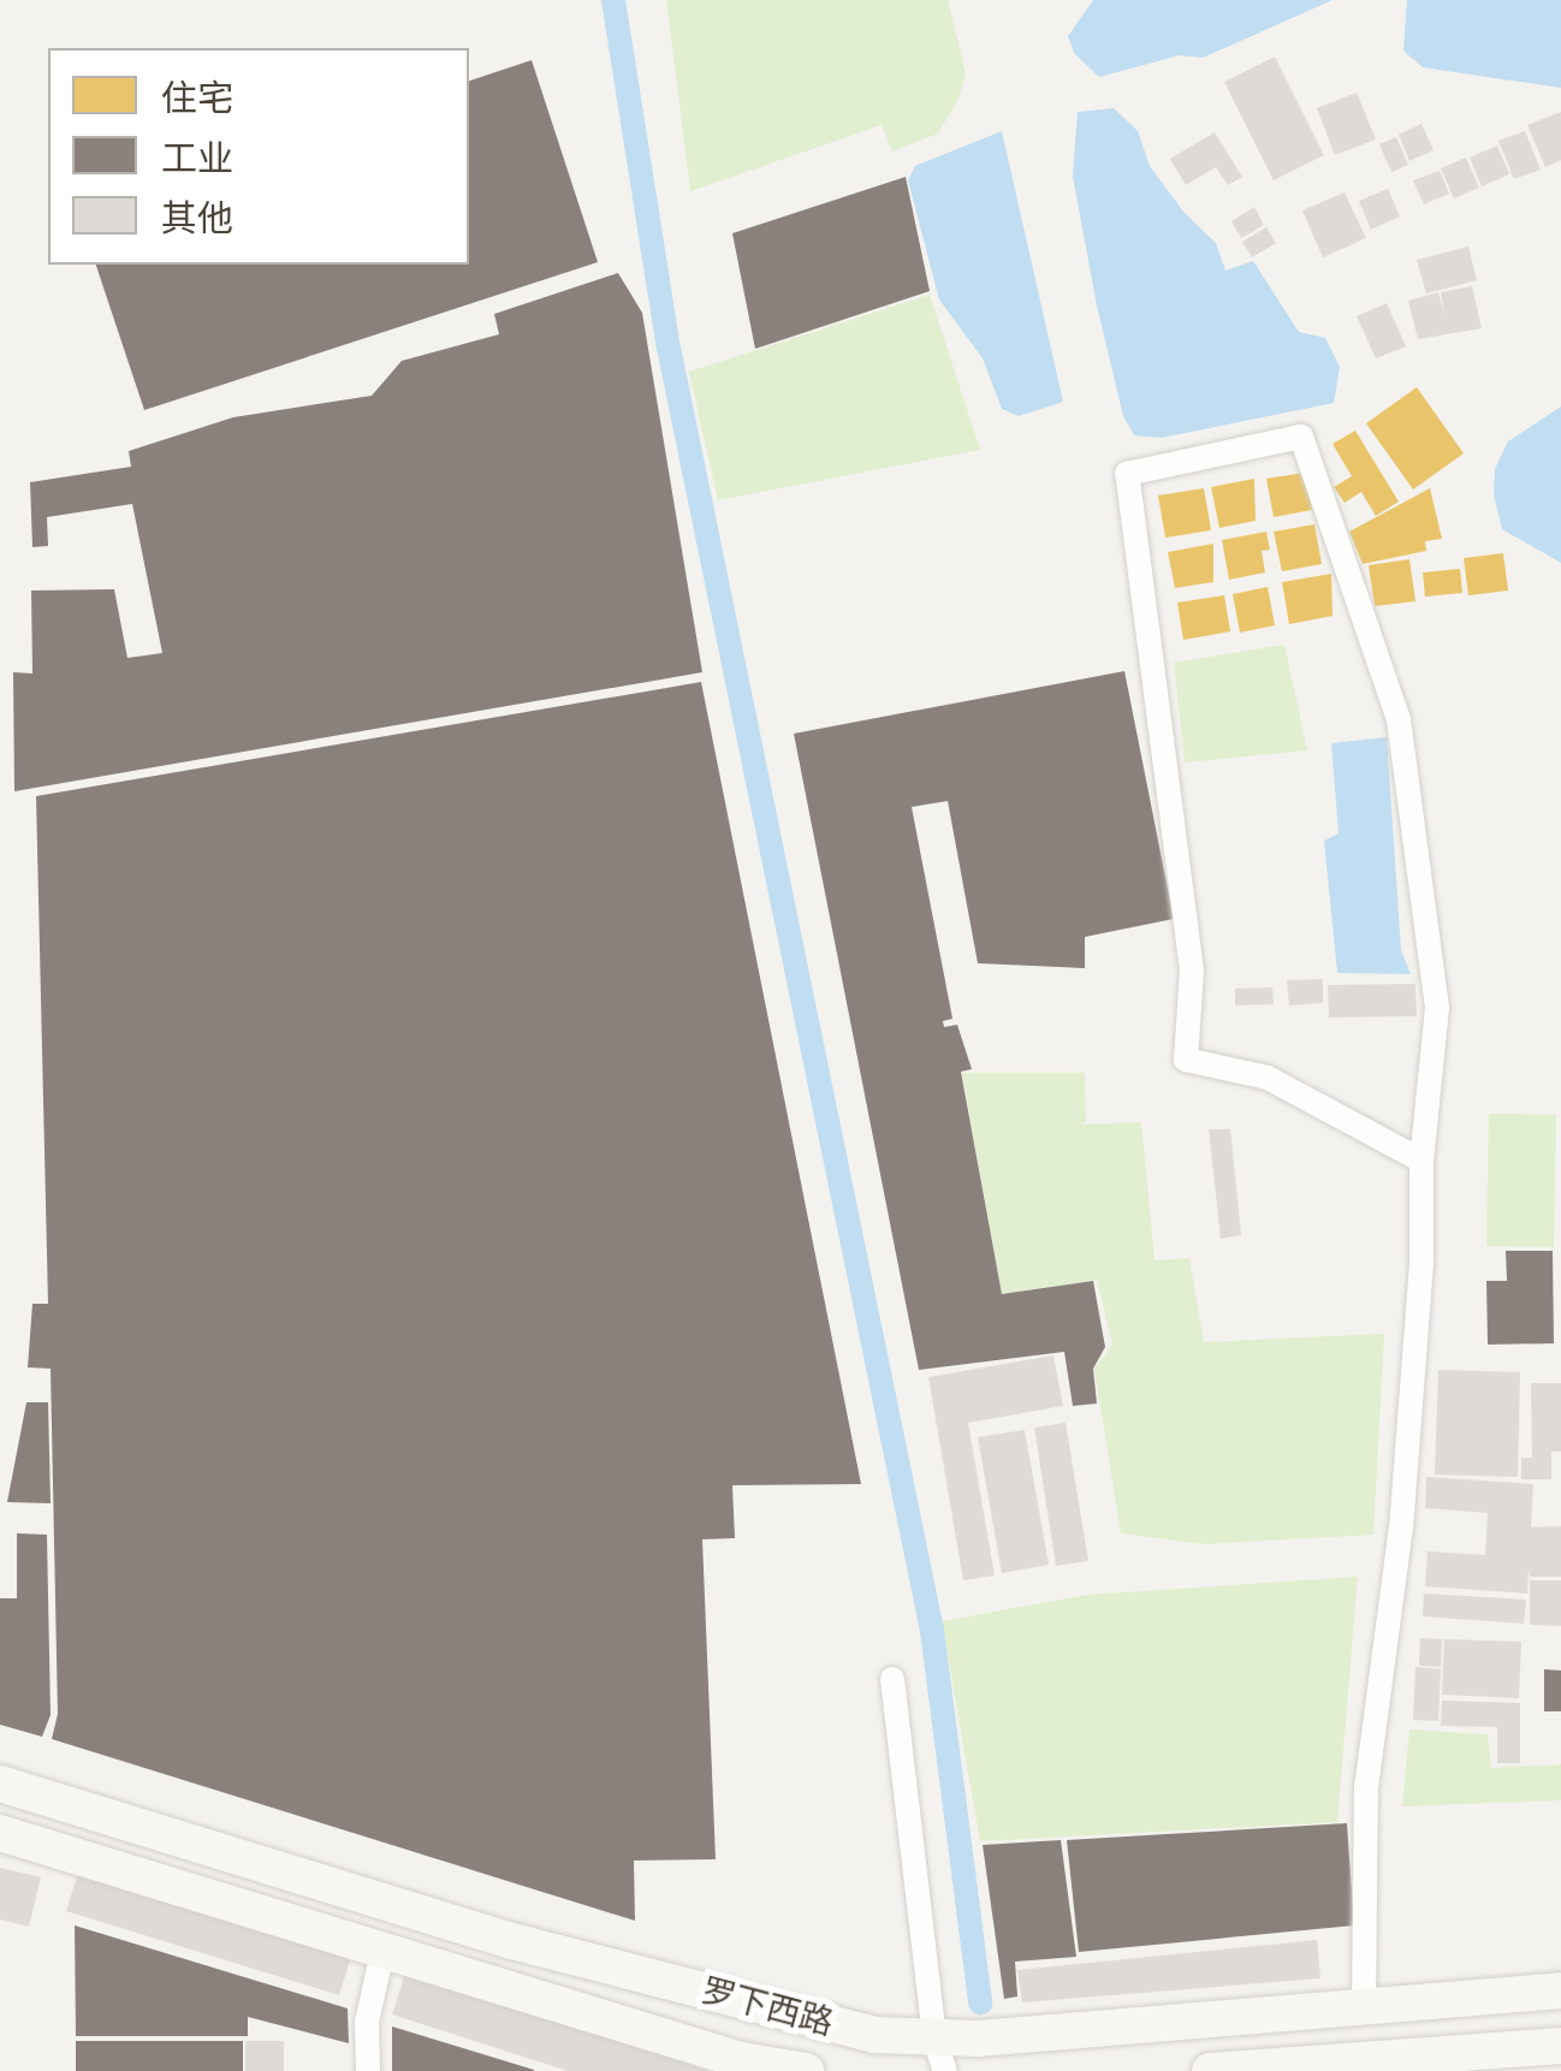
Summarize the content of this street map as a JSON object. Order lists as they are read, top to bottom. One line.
{"streets":{"main road":["罗下西路"]},"legend":["住宅","工业","其他"]}
